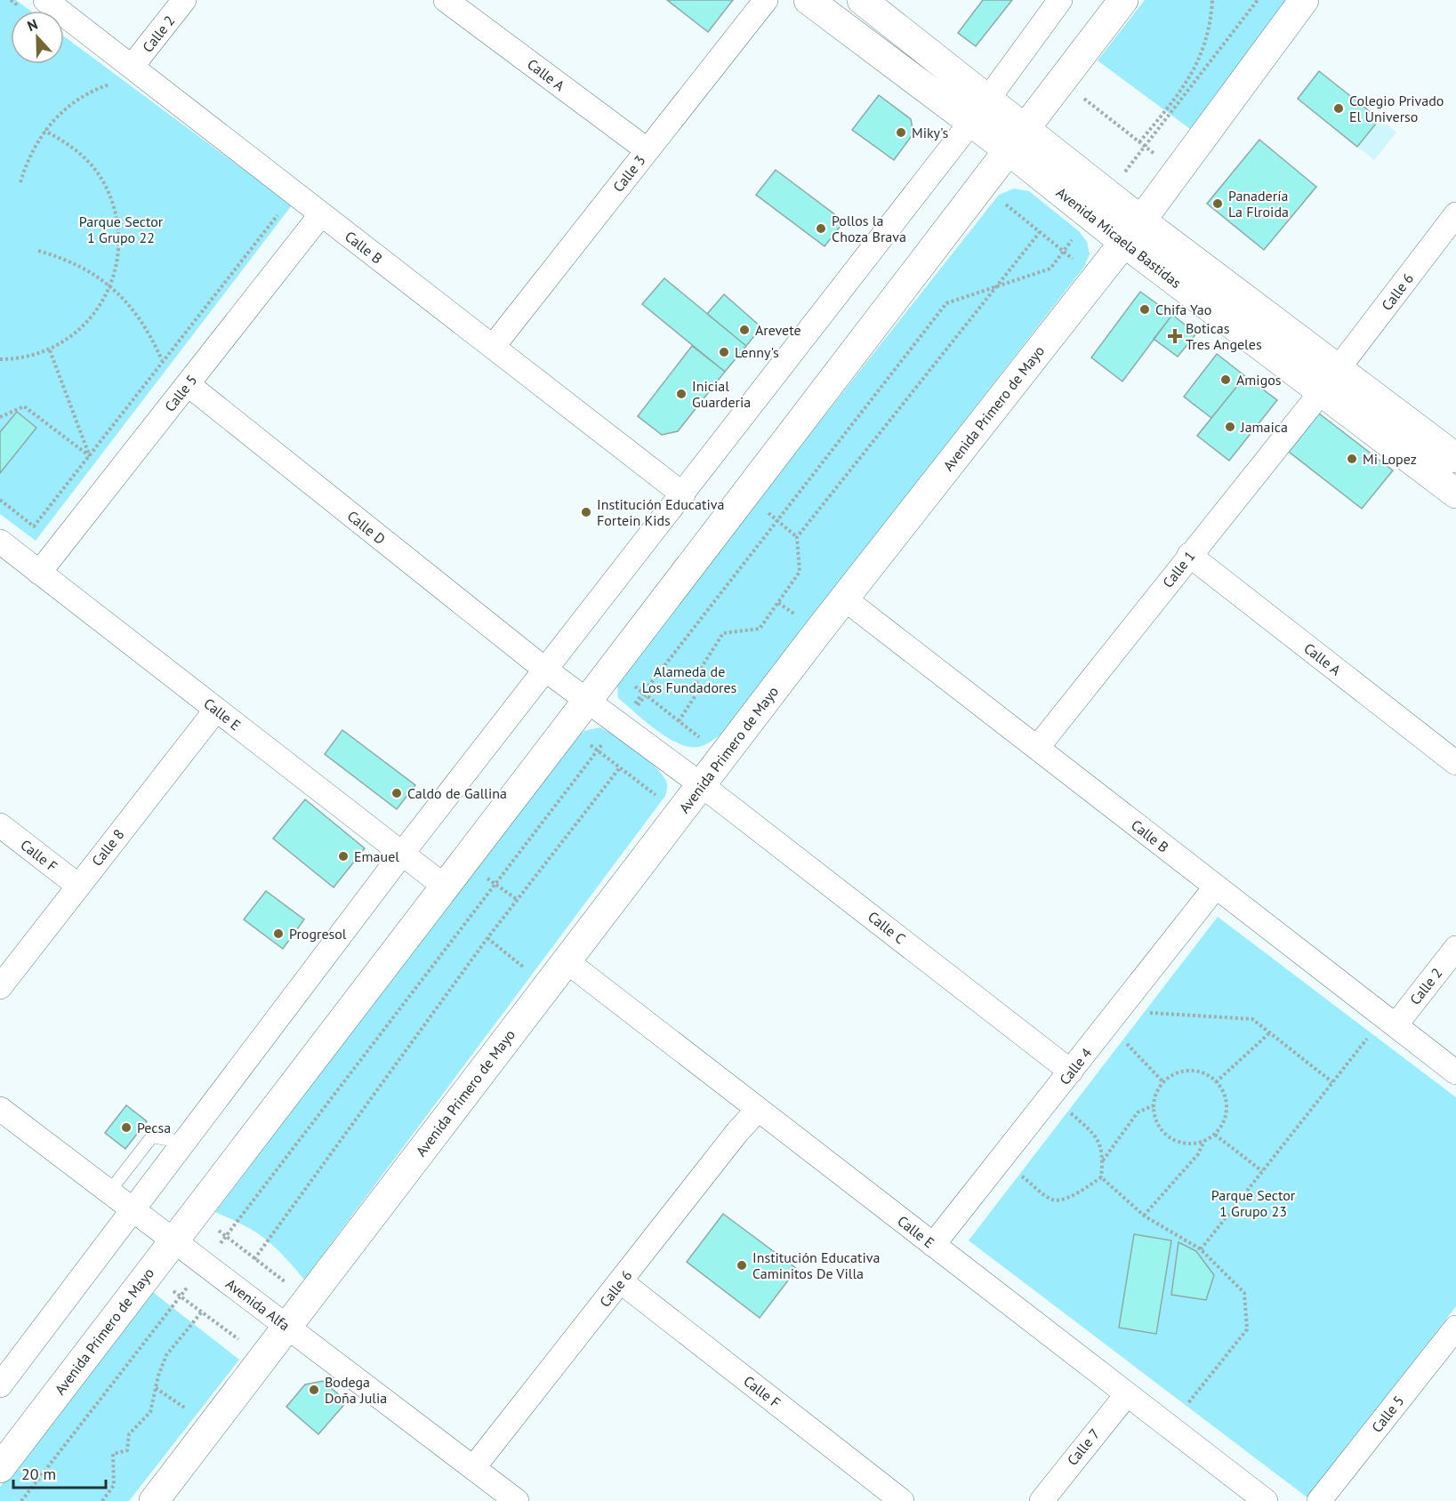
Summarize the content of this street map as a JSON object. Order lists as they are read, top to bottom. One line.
{"streets":{"main road":["Avenida Micaela Bastidas","Avenida Primero de Mayo"],"street":["Calle 2","Calle A","Calle 3","Calle B","Calle 6","Calle 5","Calle D","Calle 1","Calle E","Calle 8","Calle F","Calle C","Calle 4","Avenida Alfa","Calle 7"]},"crossings":[["Calle 2","Calle B"],["Calle A","Calle 3"],["Calle A","Calle 1"],["Calle 3","Calle B"],["Avenida Micaela Bastidas","Calle 6"],["Avenida Micaela Bastidas","Avenida Primero de Mayo"],["Avenida Micaela Bastidas","Calle 1"],["Calle B","Calle 5"],["Calle B","Avenida Primero de Mayo"],["Calle B","Calle 1"],["Calle B","Calle 4"],["Calle 6","Calle 1"],["Calle 6","Calle E"],["Calle 6","Calle F"],["Calle 6","Avenida Alfa"],["Calle 5","Calle D"],["Calle 5","Calle E"],["Avenida Primero de Mayo","Calle D"],["Avenida Primero de Mayo","Calle E"],["Avenida Primero de Mayo","Calle C"],["Avenida Primero de Mayo","Avenida Alfa"],["Calle D","Calle C"],["Calle E","Calle 8"],["Calle E","Calle 4"],["Calle E","Calle 7"],["Calle 8","Calle F"],["Calle C","Calle 4"]],"parks":["Parque Sector 1 Grupo 22","Alameda de Los Fundadores","Parque Sector 1 Grupo 23"],"places":{"other":["Colegio Privado El Universo","Miky's","Panadería La Flroida","Pollos la Choza Brava","Chifa Yao","Arevete","Lenny's","Amigos","Inicial Guarderia","Jamaica","Mi Lopez","Institución Educativa Fortein Kids","Caldo de Gallina","Emauel","Progresol","Pecsa","Institución Educativa Caminitos De Villa","Bodega Doña Julia"],"health":["Boticas Tres Angeles"]},"scale_bar":"20 m","north":"top"}
